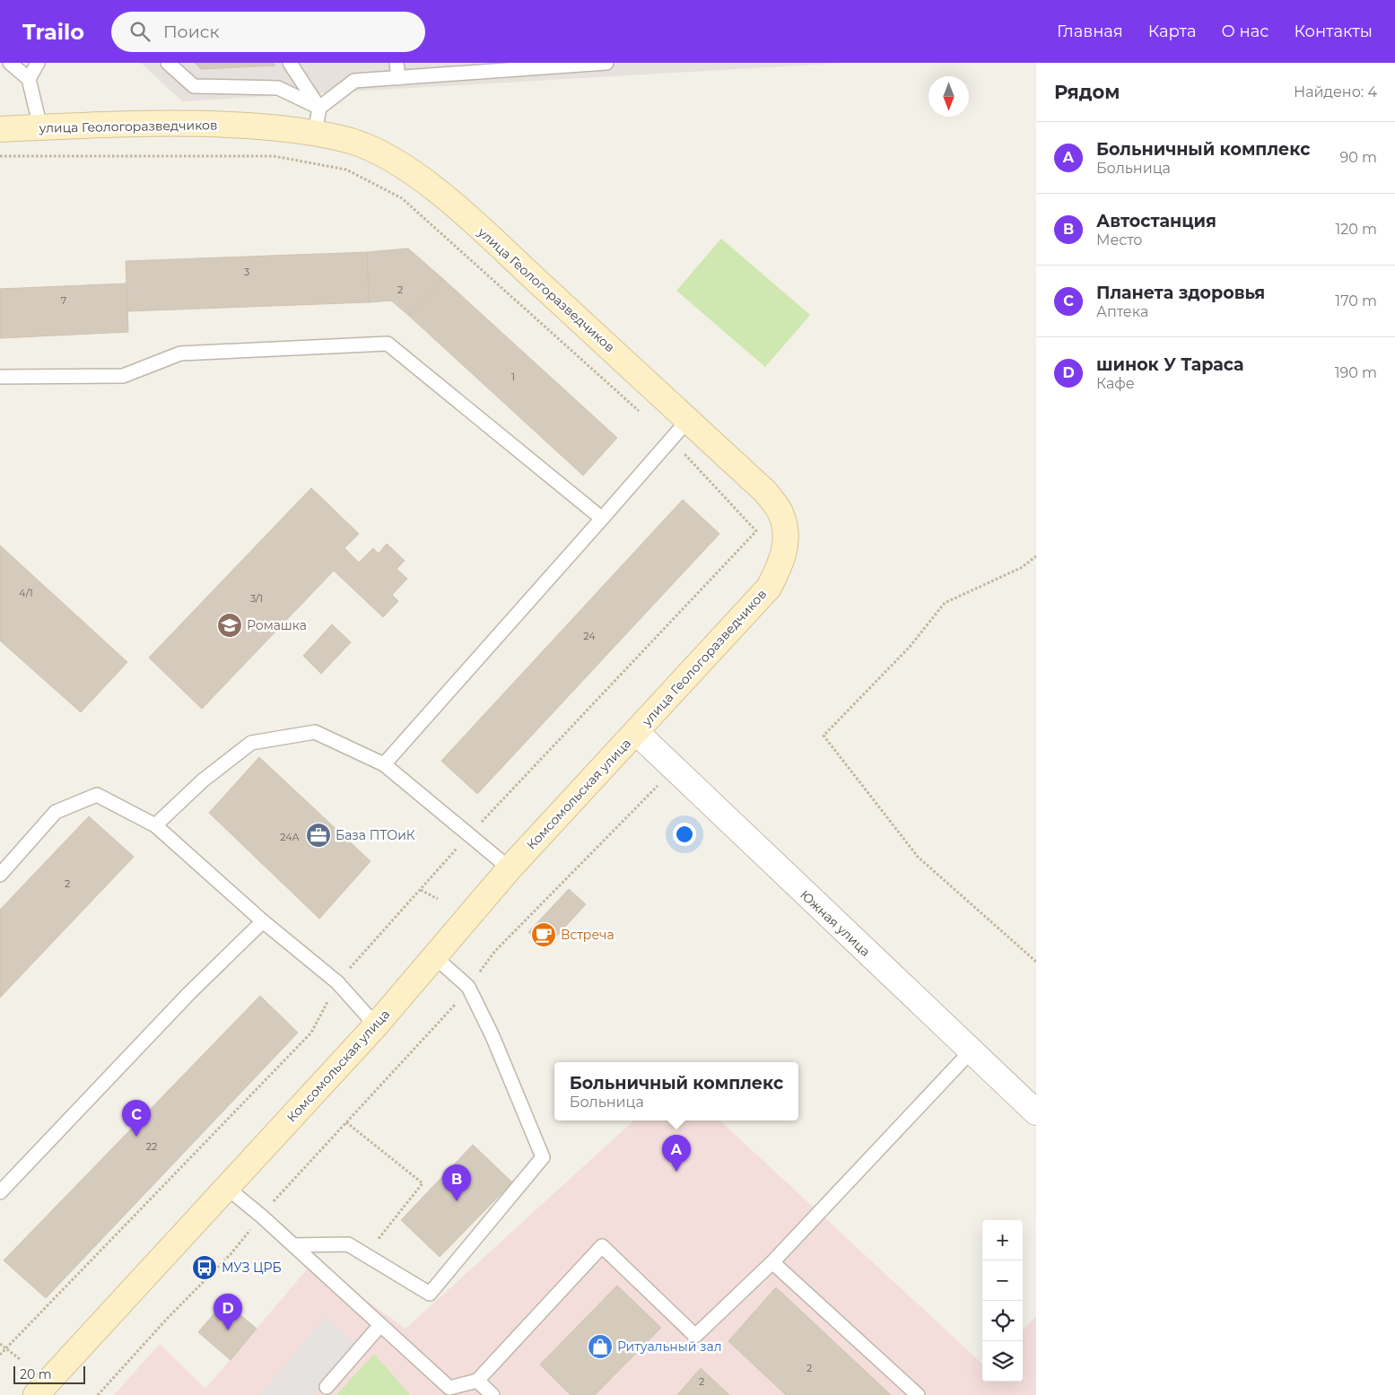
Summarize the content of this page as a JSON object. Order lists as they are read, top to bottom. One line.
{"streets":{"street":["улица Геологоразведчиков","Комсомольская улица","Южная улица"]},"crossings":[["улица Геологоразведчиков","Комсомольская улица"],["улица Геологоразведчиков","Южная улица"],["Комсомольская улица","Южная улица"]],"places":{"school or university":["Ромашка"],"office":["База ПТОиК"],"cafe":["Встреча"],"bus stop":["МУЗ ЦРБ"],"shop":["Ритуальный зал"]},"house_numbers":["3","2","7","1","4/1","3/1","24","24А","2","22","2","2"],"scale_bar":"20 m","north":"bottom","page":{"header":"Trailo","search":"Поиск","nav":["Главная","Карта","О нас","Контакты"],"heading":["Рядом","Найдено: 4"],"list":[{"mark":"A","name":"Больничный комплекс","note":"Больница","value":"90 m"},{"mark":"B","name":"Автостанция","note":"Место","value":"120 m"},{"mark":"C","name":"Планета здоровья","note":"Аптека","value":"170 m"},{"mark":"D","name":"шинок У Тараса","note":"Кафе","value":"190 m"}],"popup":["Больничный комплекс","Больница"],"pins":["C","A","B","D"],"map_buttons":["+","−"],"scale":"20 m"}}
